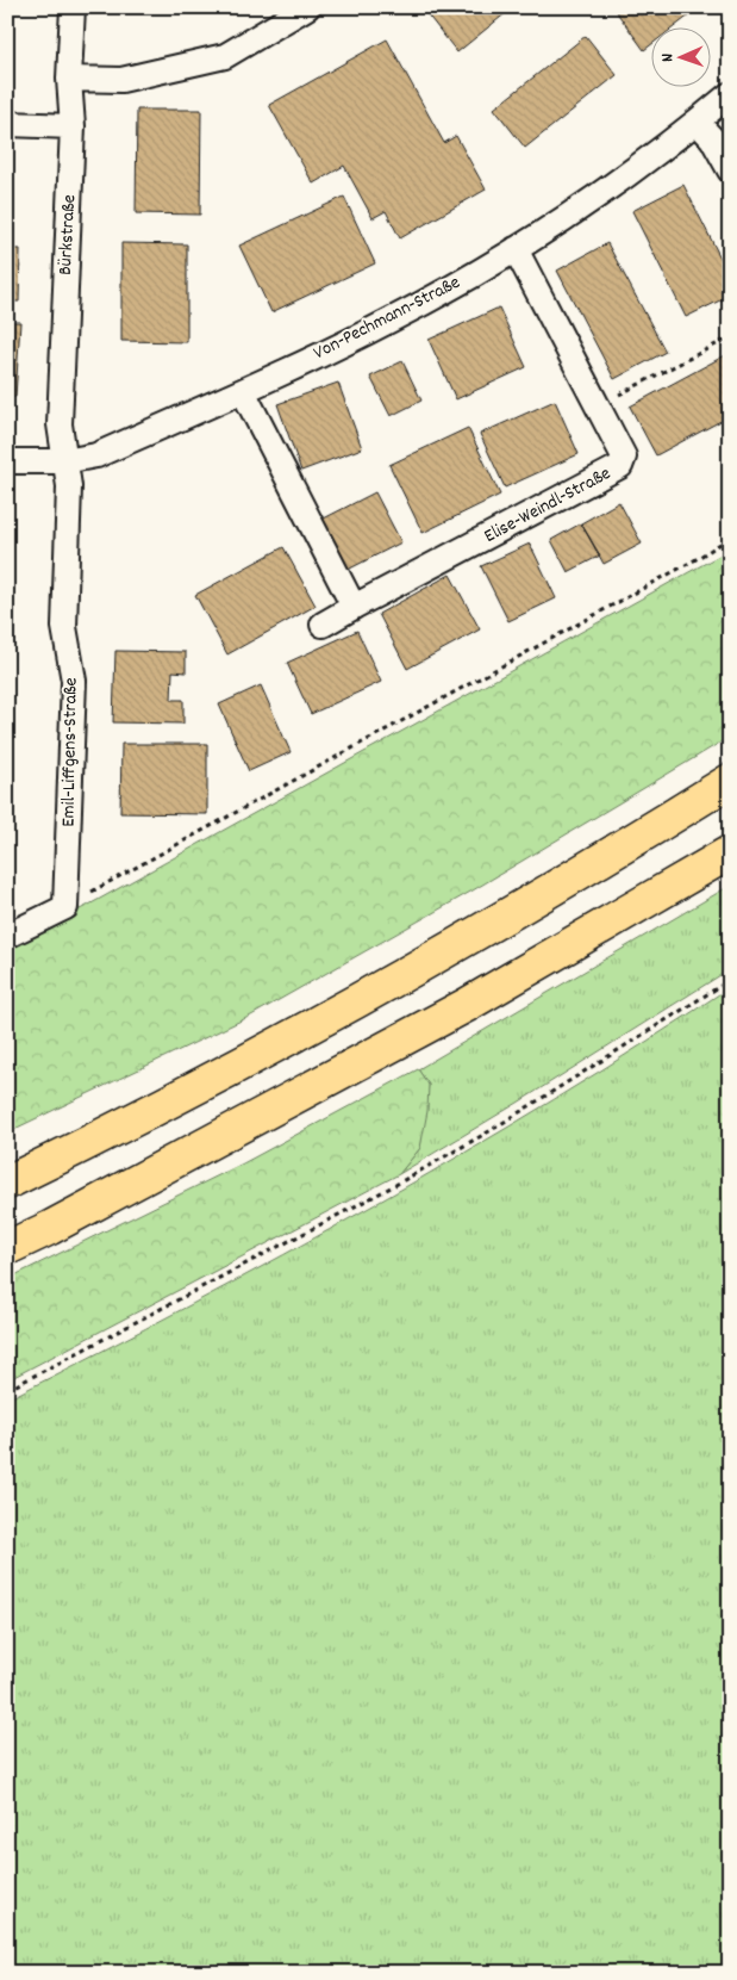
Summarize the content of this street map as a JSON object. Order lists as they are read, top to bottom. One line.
{"streets":{"street":["Bürkstraße","Von-Pechmann-Straße","Elise-Weindl-Straße","Emil-Liffgens-Straße"]},"crossings":[["Bürkstraße","Von-Pechmann-Straße"],["Bürkstraße","Emil-Liffgens-Straße"],["Von-Pechmann-Straße","Elise-Weindl-Straße"],["Von-Pechmann-Straße","Emil-Liffgens-Straße"]],"north":"left"}
